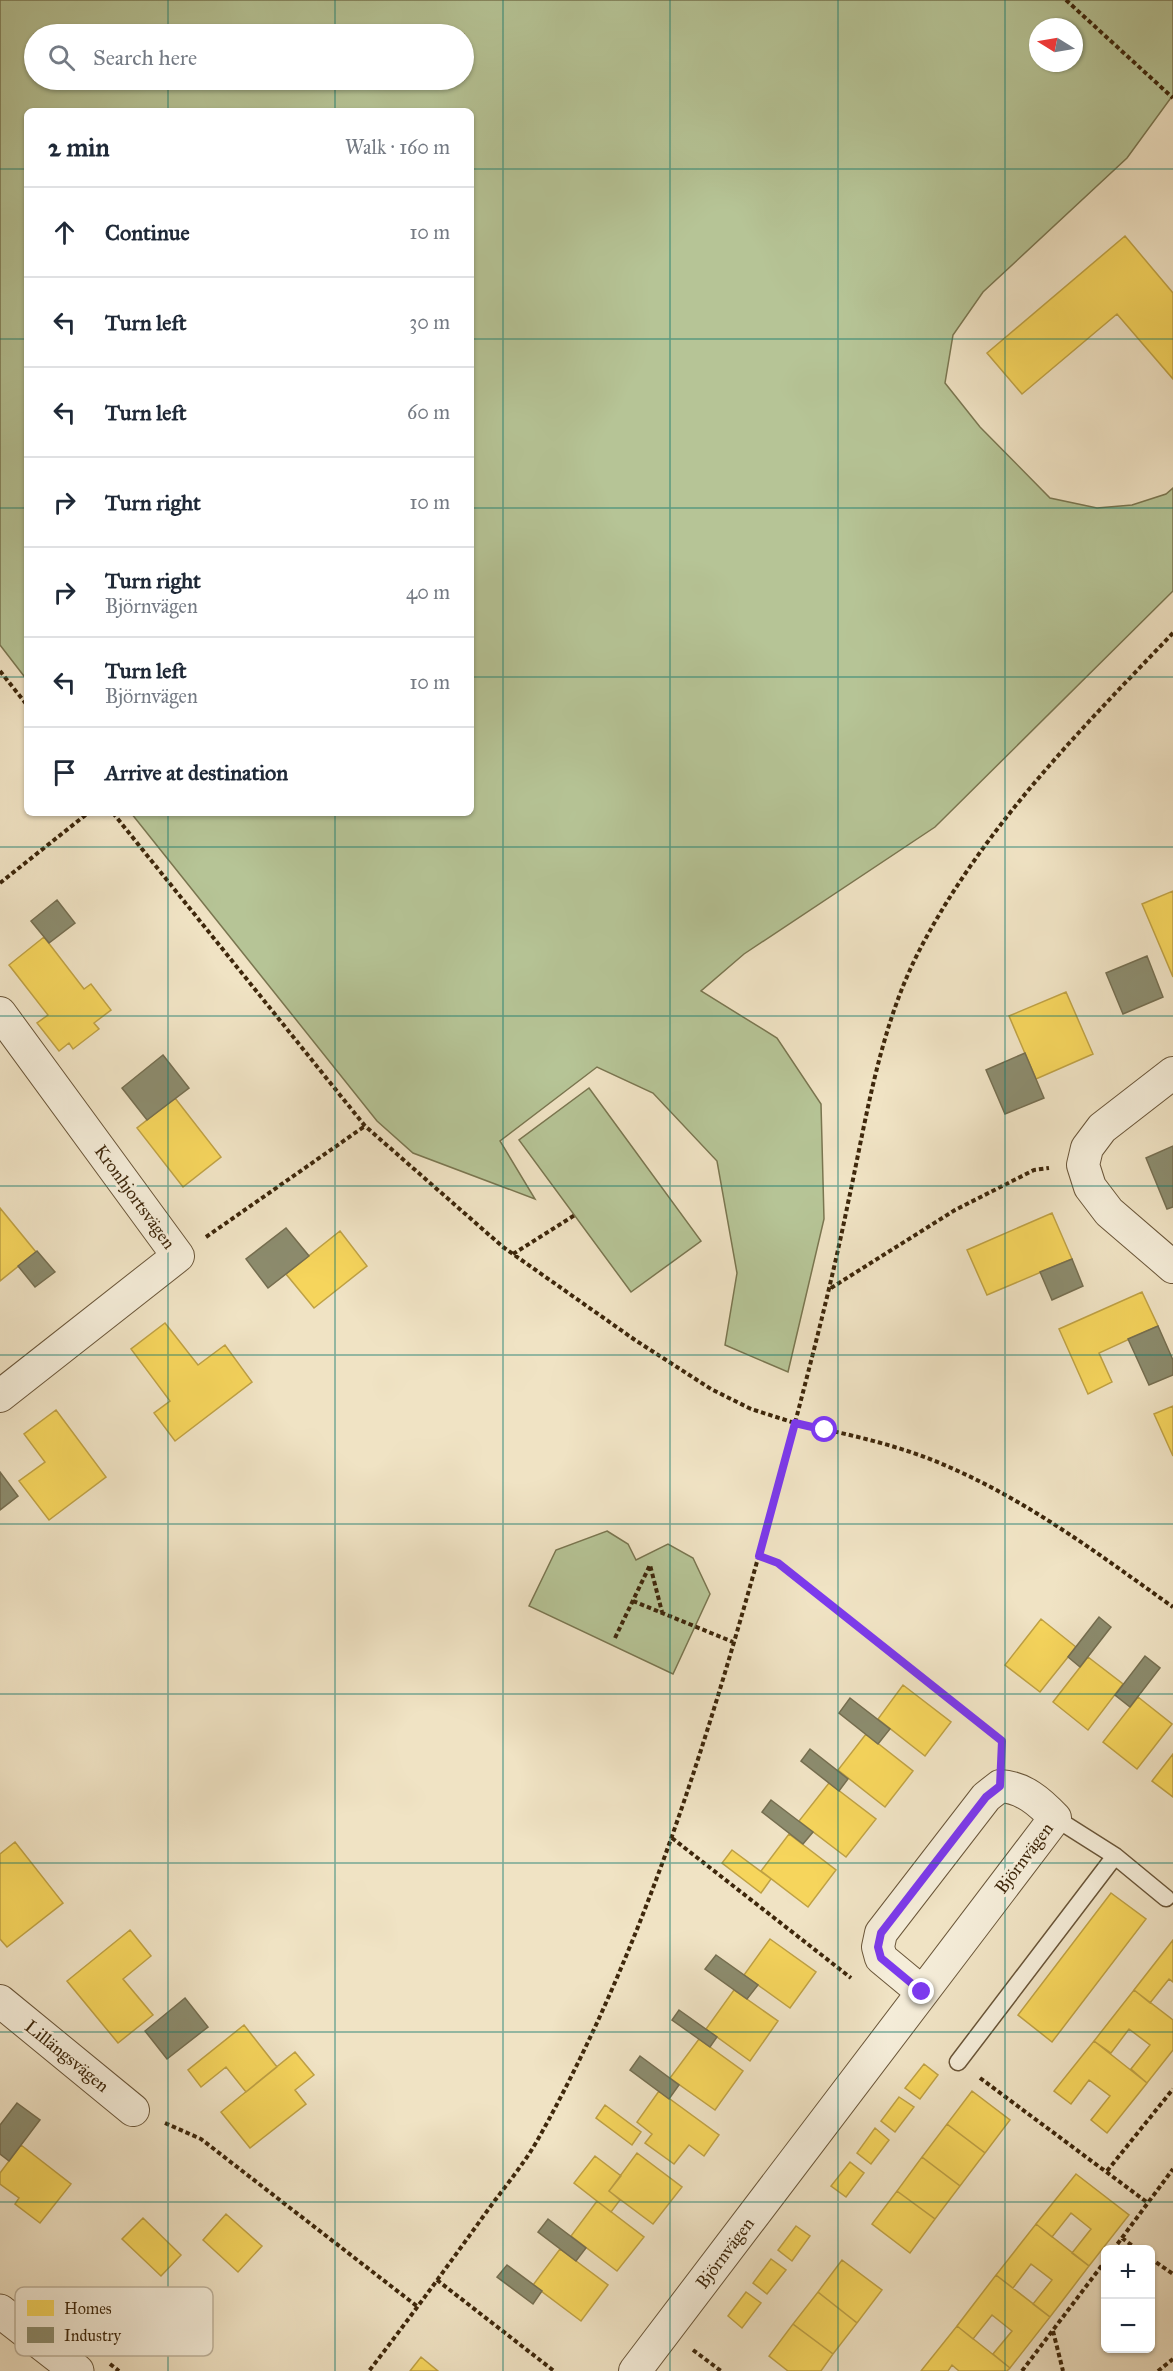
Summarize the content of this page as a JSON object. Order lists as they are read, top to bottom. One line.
{"streets":{"street":["Kronhjortsvägen","Björnvägen","Lillängsvägen"]},"legend":["Homes","Industry"],"north":"left","page":{"search":"Search here","heading":["2 min","Walk · 160 m"],"list":[["Continue","10 m"],["Turn left","30 m"],["Turn left","60 m"],["Turn right","10 m"],["Turn right","Björnvägen","40 m"],["Turn left","Björnvägen","10 m"],"Arrive at destination"],"map_buttons":["+","−"]}}
